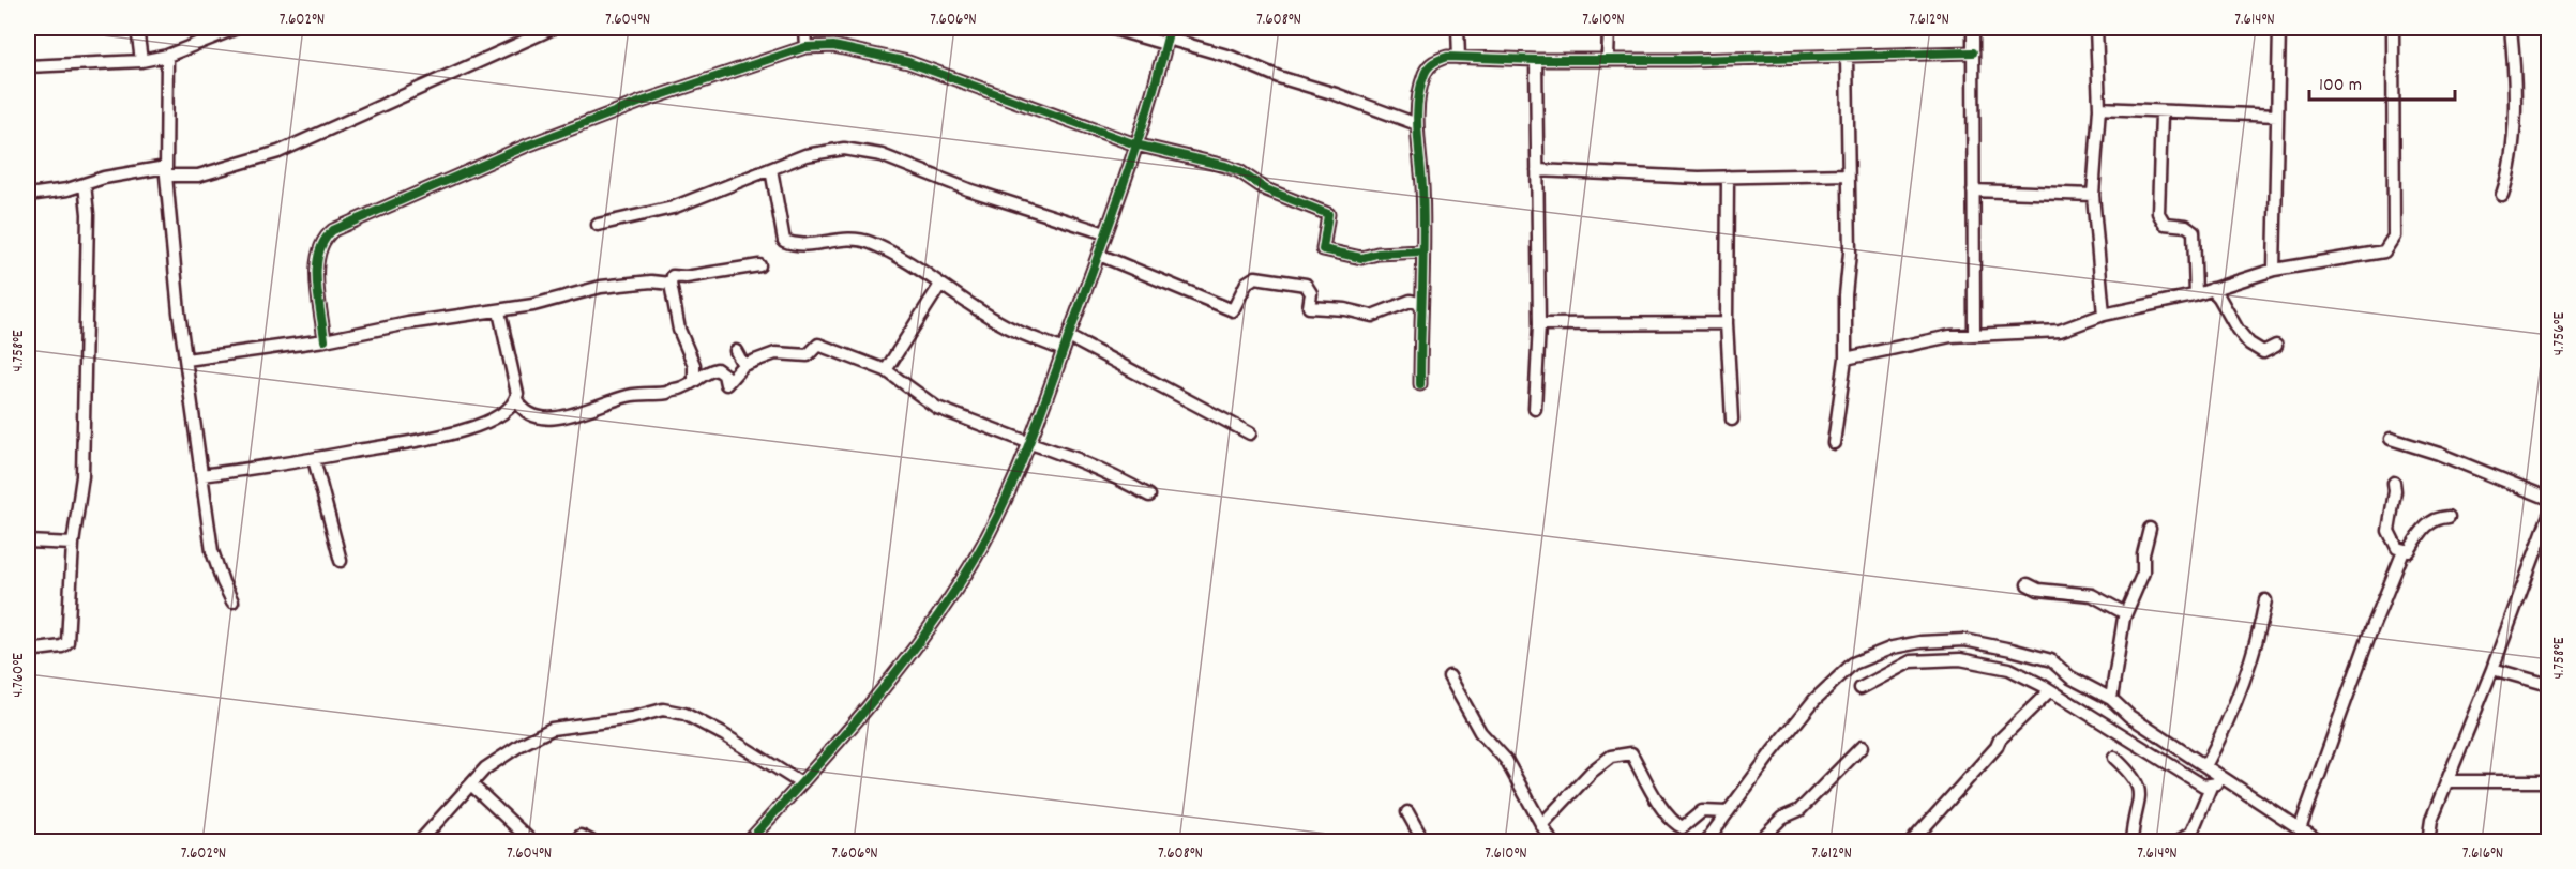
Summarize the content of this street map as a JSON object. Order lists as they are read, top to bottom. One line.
{"scale_bar":"100 m","coordinates":["7.602°N","7.604°N","7.606°N","7.608°N","7.610°N","7.612°N","7.614°N","4.756°E","4.758°E","4.760°E","7.616°N"]}
